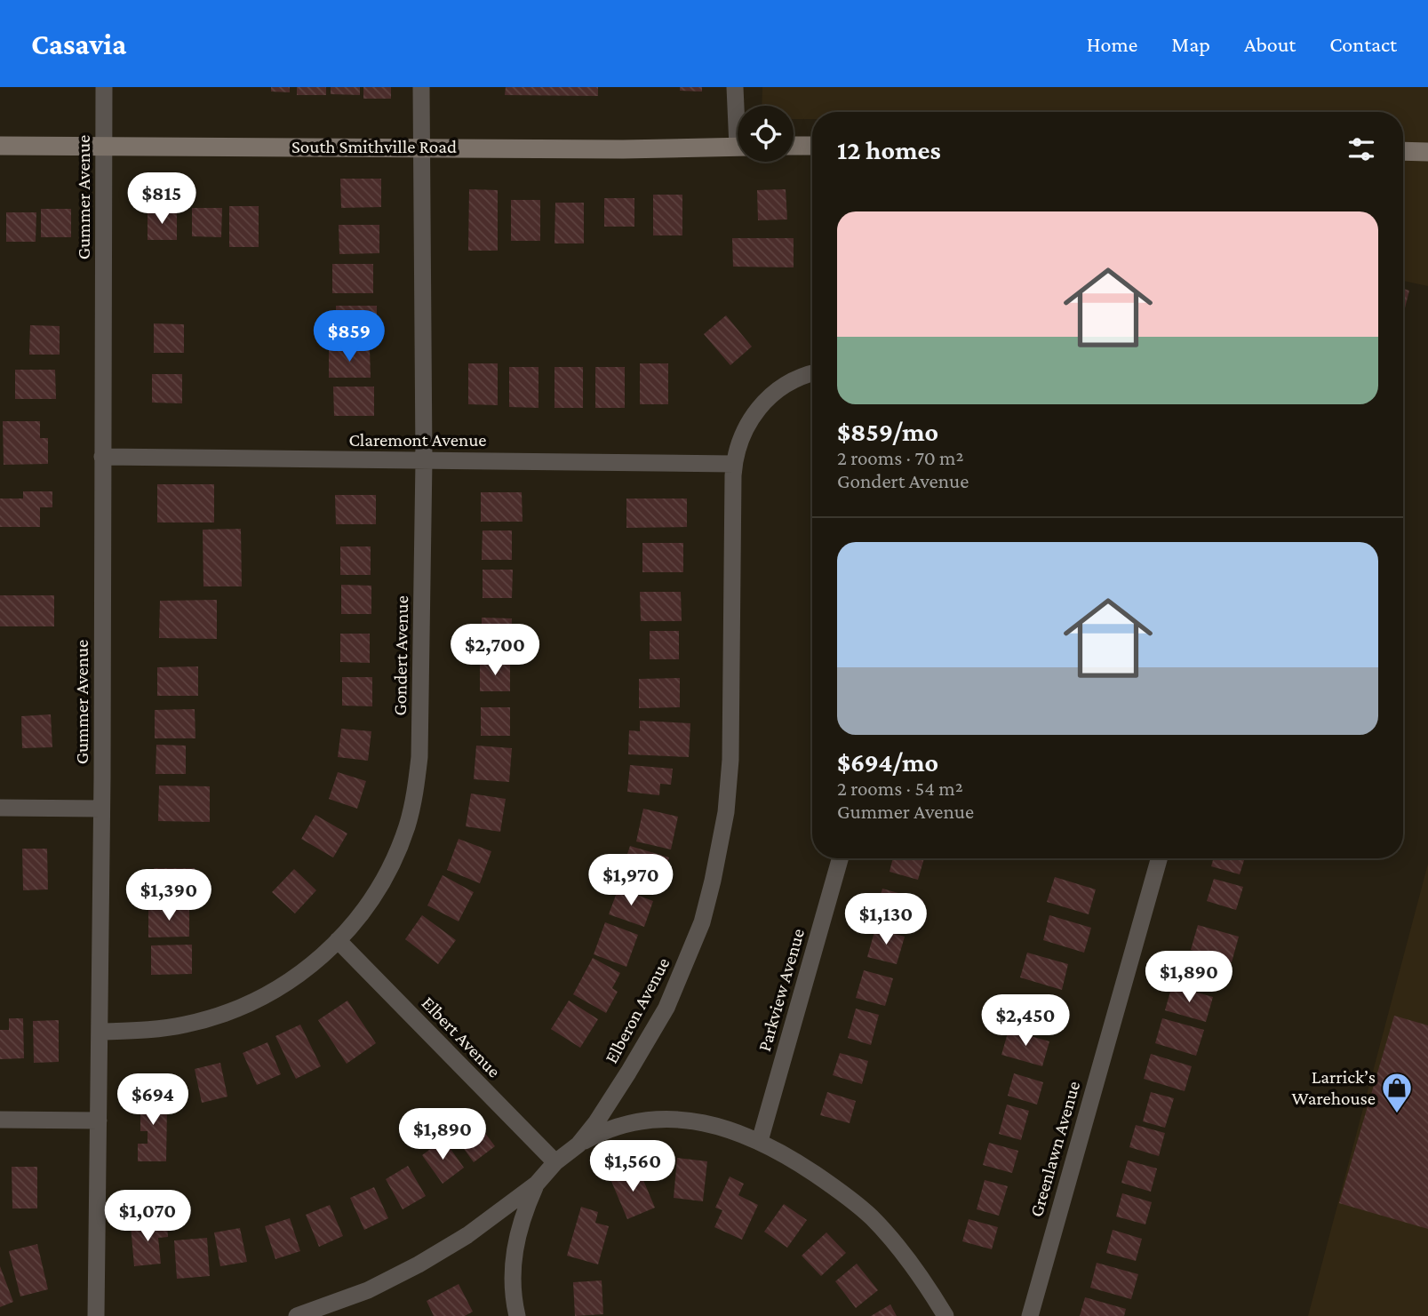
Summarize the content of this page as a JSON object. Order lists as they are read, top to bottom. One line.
{"streets":{"main road":["South Smithville Road"],"street":["Gummer Avenue","Claremont Avenue","Gondert Avenue","Parkview Avenue","Elberon Avenue","Elbert Avenue","Greenlawn Avenue"]},"crossings":[["South Smithville Road","Gummer Avenue"],["South Smithville Road","Gondert Avenue"],["Gummer Avenue","Claremont Avenue"],["Gummer Avenue","Gondert Avenue"],["Claremont Avenue","Gondert Avenue"],["Claremont Avenue","Elberon Avenue"],["Gondert Avenue","Elbert Avenue"],["Elberon Avenue","Elbert Avenue"]],"places":{"shop":["Larrick’s Warehouse"]},"page":{"header":"Casavia","nav":["Home","Map","About","Contact"],"heading":"12 homes","price":["$815","$859","$2,700","$1,970","$1,390","$1,130","$1,890","$2,450","$694","$1,890","$1,560","$1,070"],"list":[{"name":"$859/mo","note":"2 rooms · 70 m² · Gondert Avenue"},{"name":"$694/mo","note":"2 rooms · 54 m² · Gummer Avenue"}]}}
